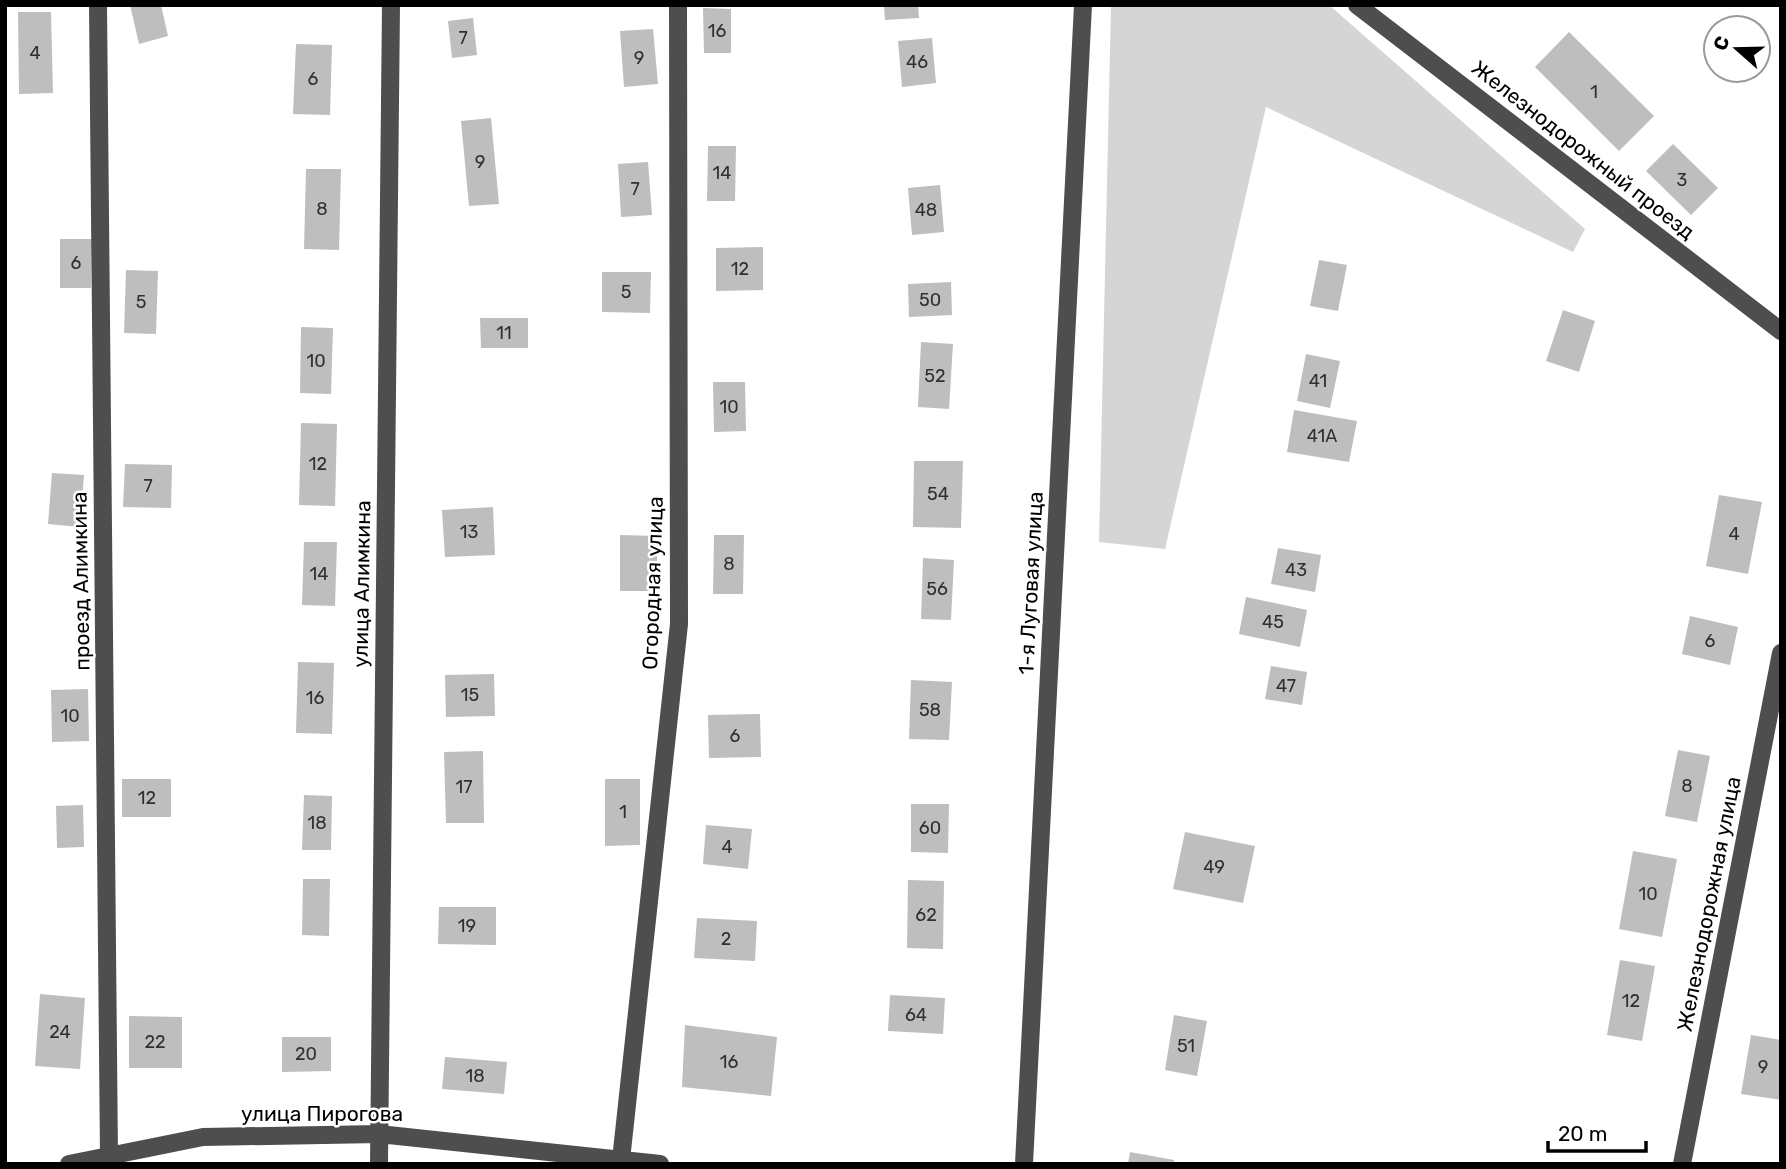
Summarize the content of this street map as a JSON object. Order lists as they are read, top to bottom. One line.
{"streets":{"street":["Железнодорожный проезд","проезд Алимкина","Огородная улица","1-я Луговая улица","улица Алимкина","Железнодорожная улица","улица Пирогова"]},"crossings":[["проезд Алимкина","улица Пирогова"],["Огородная улица","улица Пирогова"],["улица Алимкина","улица Пирогова"]],"house_numbers":["16","7","4","9","46","6","1","9","14","3","7","8","48","6","12","5","50","5","11","10","52","41","10","41А","12","7","54","13","4","8","43","14","56","45","6","47","15","16","58","10","6","8","17","12","1","18","60","4","49","10","62","19","2","12","64","24","22","51","20","16","9","18"],"scale_bar":"20 m","north":"left"}
